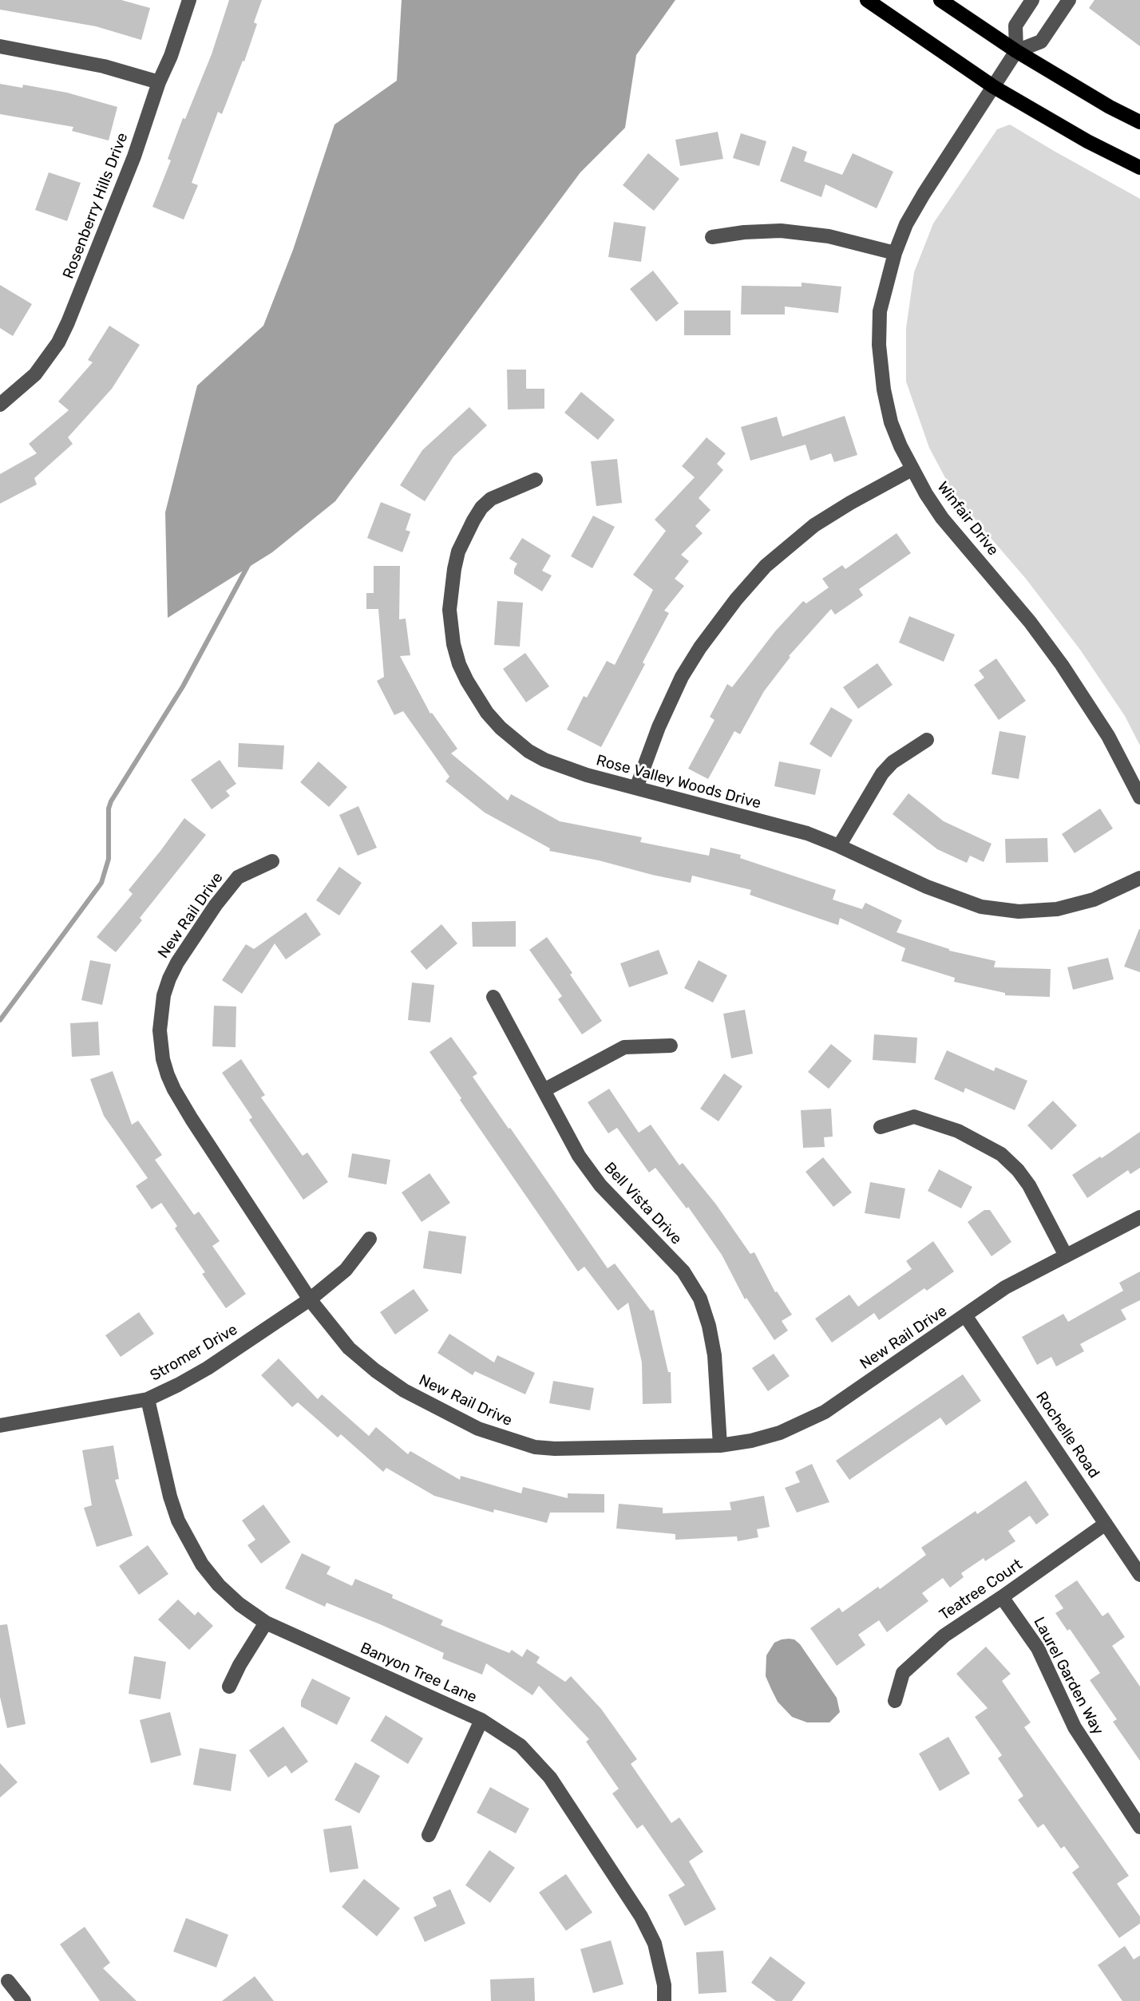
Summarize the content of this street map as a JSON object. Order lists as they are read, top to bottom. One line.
{"streets":{"street":["Rosenberry Hills Drive","Winfair Drive","Rose Valley Woods Drive","New Rail Drive","Bell Vista Drive","Stromer Drive","Rochelle Road","Teatree Court","Banyon Tree Lane","Laurel Garden Way"]},"crossings":[["New Rail Drive","Bell Vista Drive"],["New Rail Drive","Stromer Drive"],["New Rail Drive","Rochelle Road"],["Stromer Drive","Banyon Tree Lane"],["Rochelle Road","Teatree Court"],["Teatree Court","Laurel Garden Way"]]}
